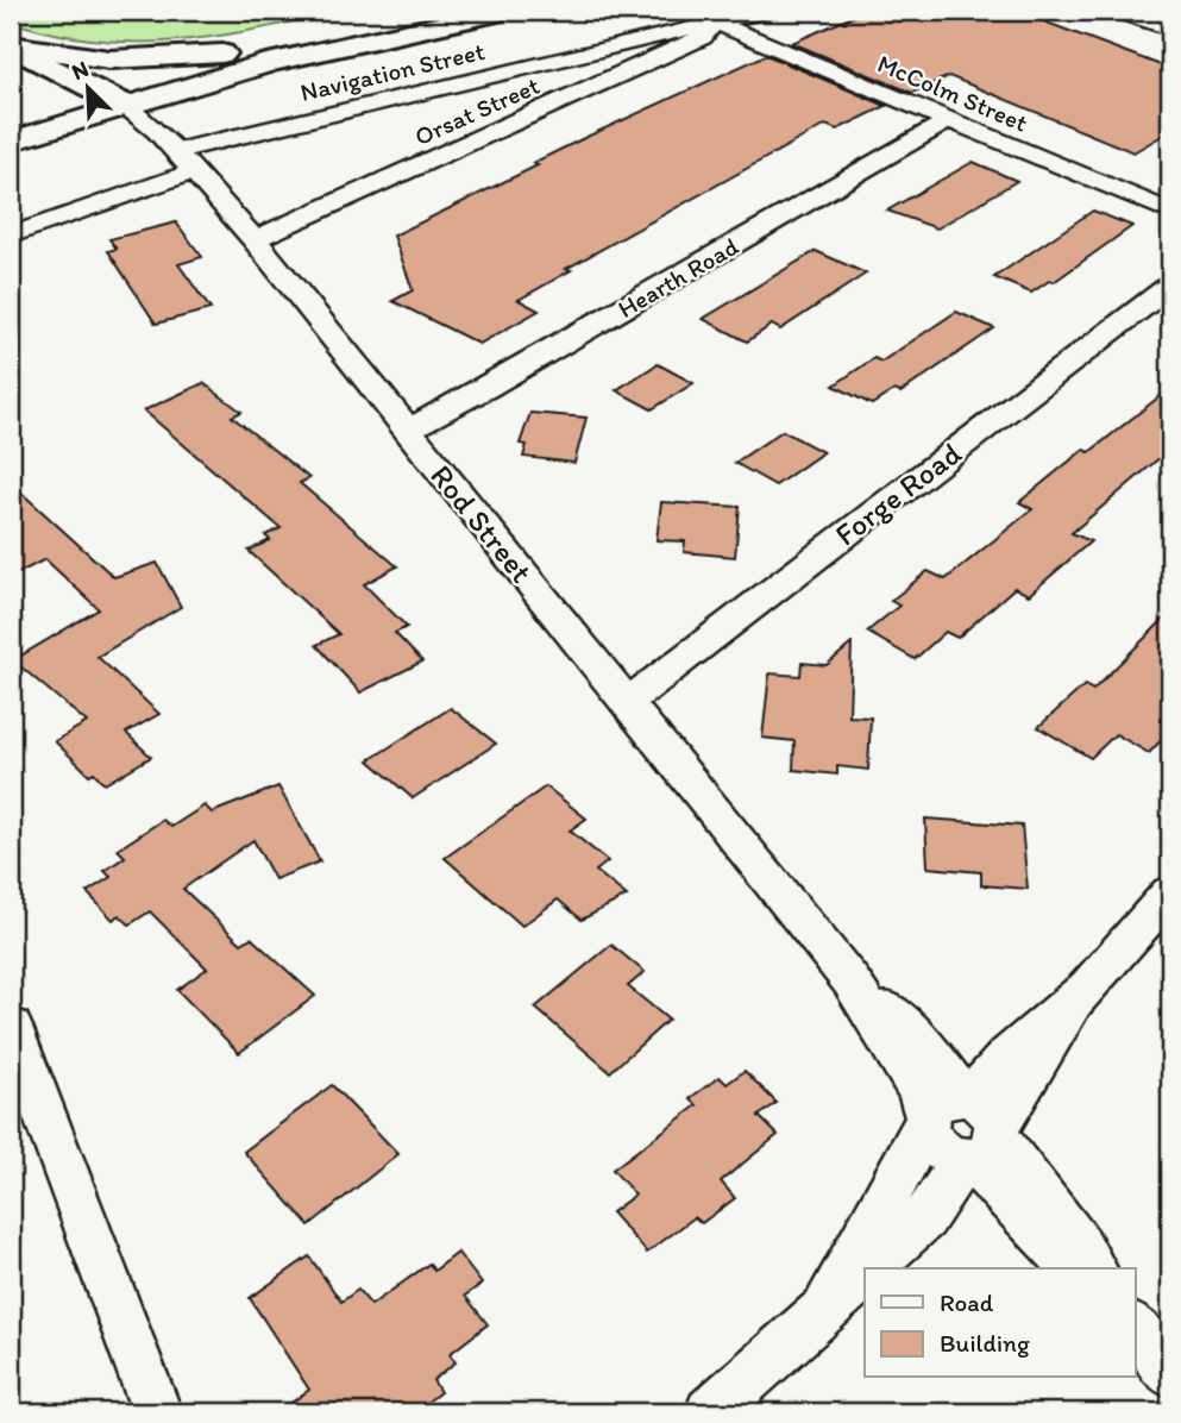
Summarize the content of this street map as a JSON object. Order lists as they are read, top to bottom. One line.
{"streets":{"main road":["Rod Street"],"street":["Navigation Street","McColm Street","Orsat Street","Hearth Road","Forge Road"]},"crossings":[["Navigation Street","McColm Street"],["Navigation Street","Orsat Street"],["Navigation Street","Rod Street"],["McColm Street","Orsat Street"],["McColm Street","Hearth Road"],["Orsat Street","Rod Street"],["Hearth Road","Rod Street"],["Forge Road","Rod Street"]],"legend":["Road","Building"],"north":"top left"}
